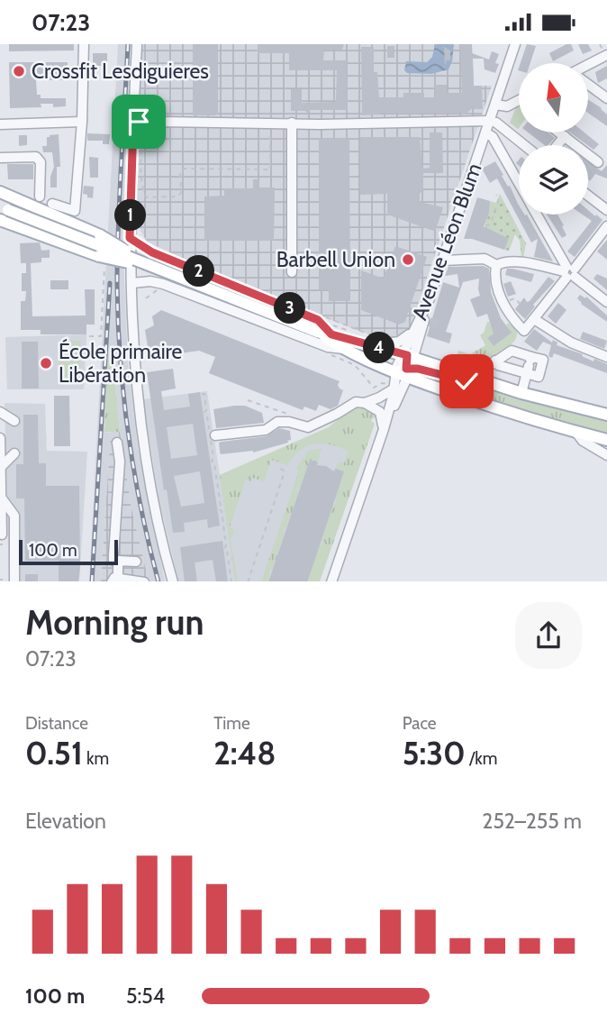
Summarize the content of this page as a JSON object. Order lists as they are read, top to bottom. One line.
{"streets":{"street":["Avenue Léon Blum"]},"places":["Crossfit Lesdiguieres","Barbell Union","École primaire Libération"],"scale_bar":"100 m","north":"top","page":{"status":"07:23","pins":["1","2","3","4"],"scale":"100 m","heading":["Morning run","07:23"],"stats":[["Distance","0.51 km"],["Time","2:48"],["Pace","5:30 /km"]],"chart":["Elevation","252–255 m"],"list":[{"name":"100 m","note":"5:54"}]}}
